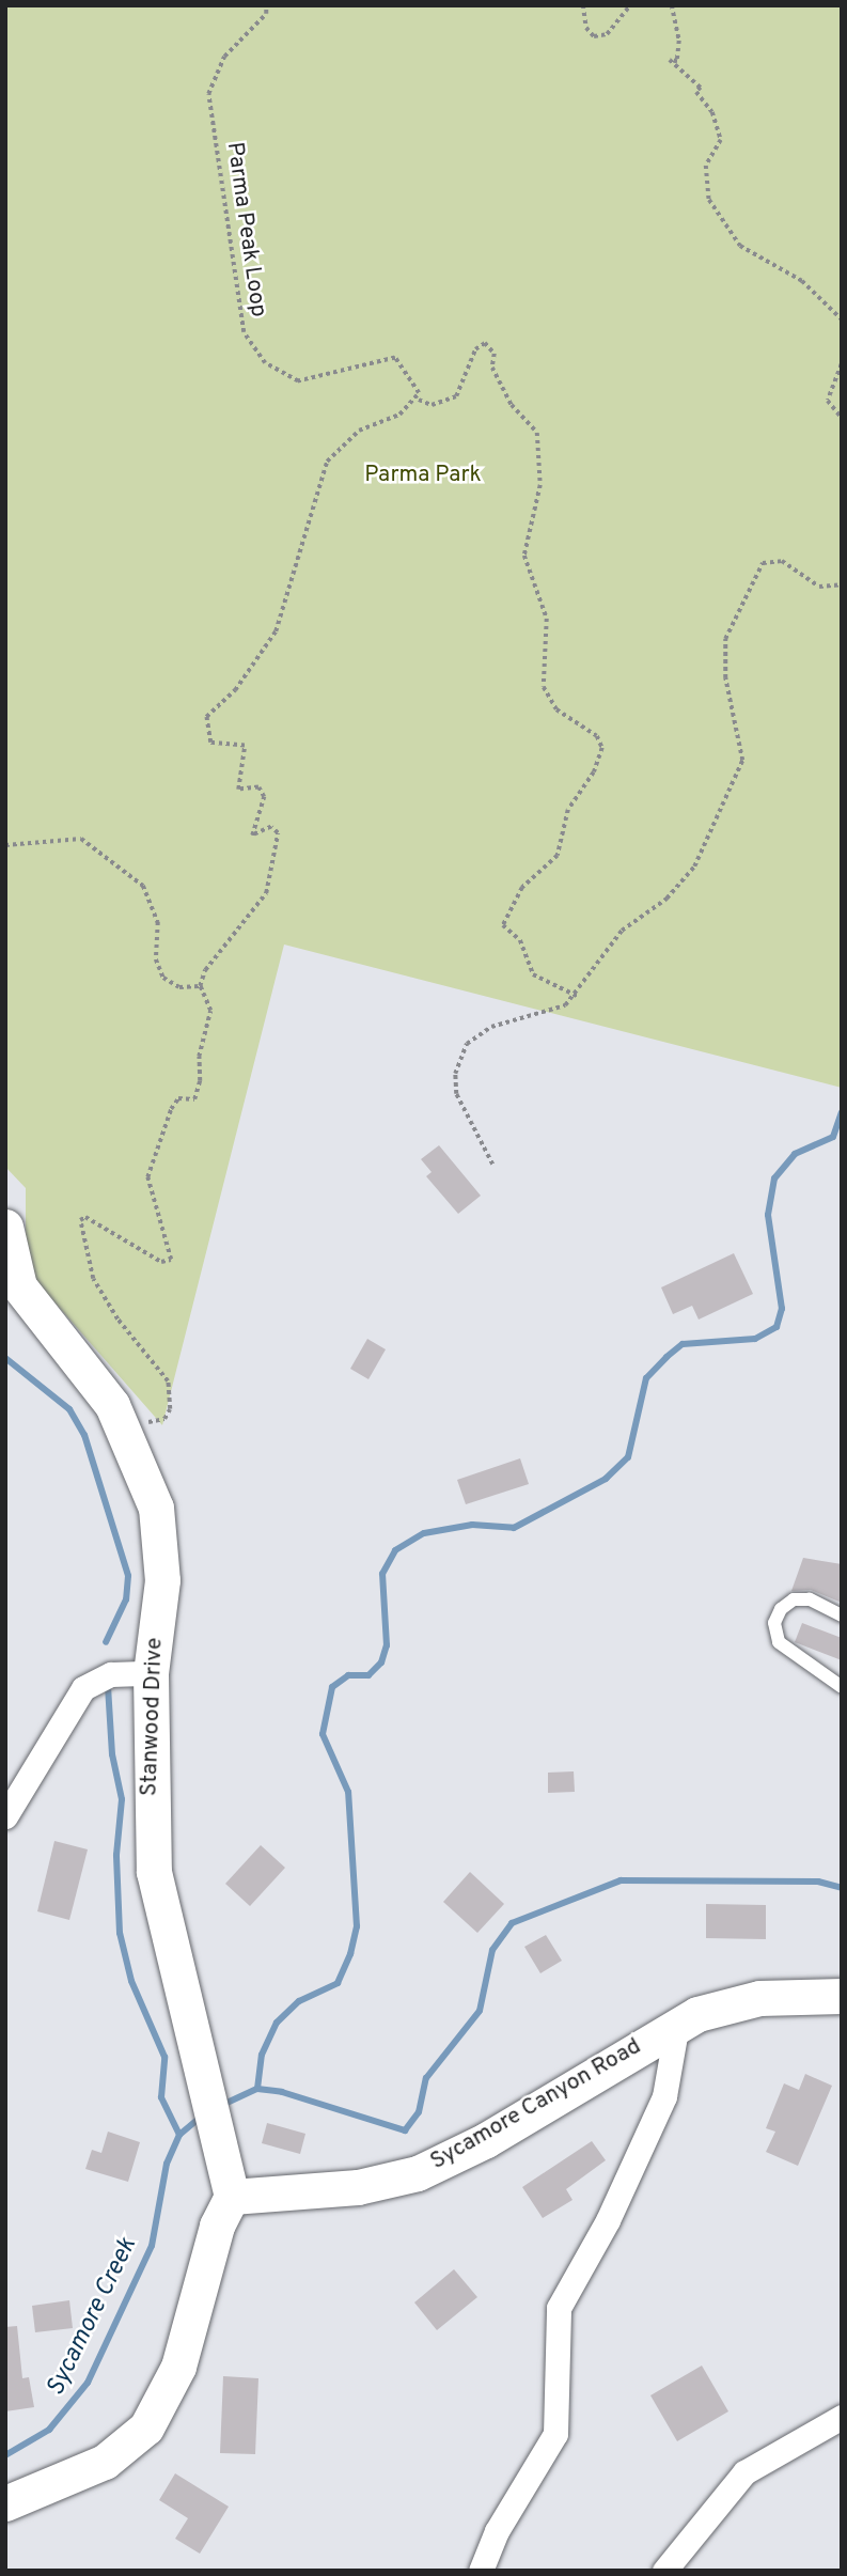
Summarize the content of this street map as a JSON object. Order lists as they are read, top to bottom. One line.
{"streets":{"main road":["Stanwood Drive","Sycamore Canyon Road"],"path":["Parma Peak Loop"]},"crossings":[["Stanwood Drive","Sycamore Canyon Road"]],"water":["Sycamore Creek"],"parks":["Parma Park"]}
